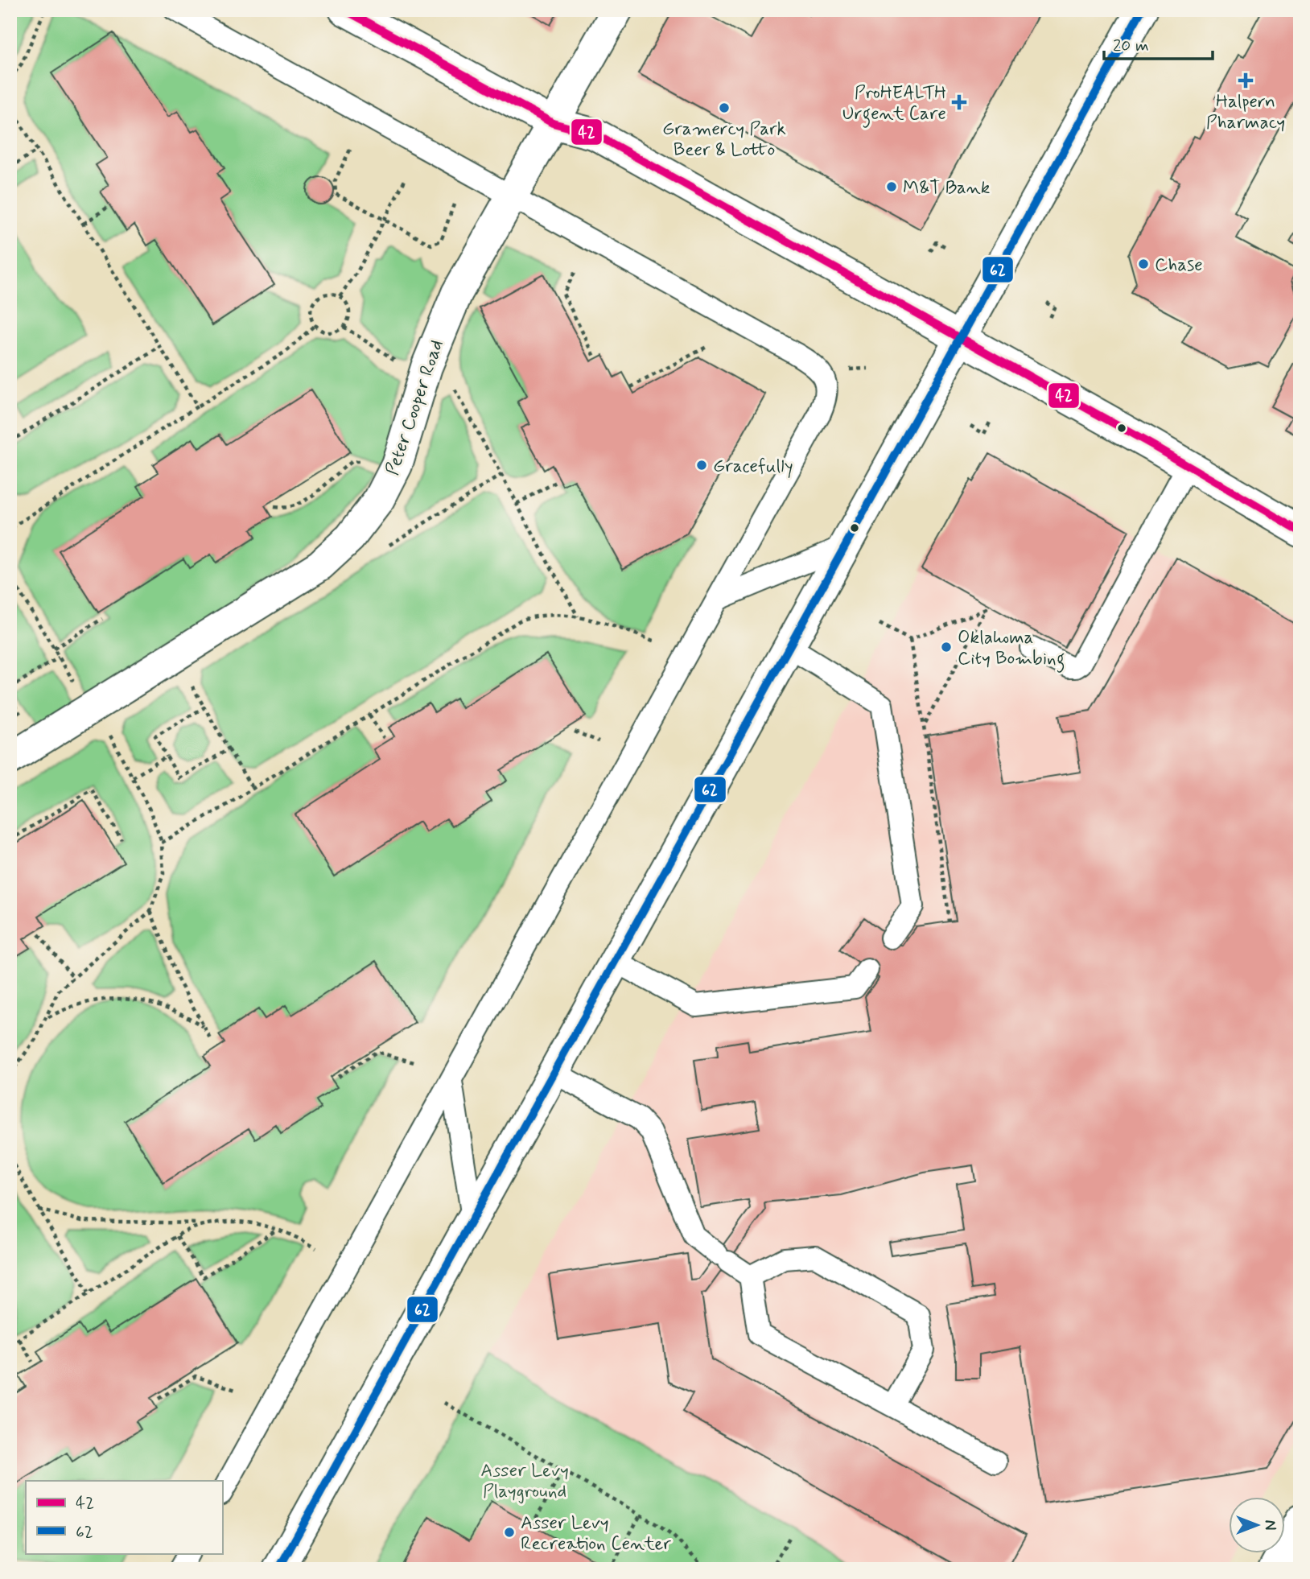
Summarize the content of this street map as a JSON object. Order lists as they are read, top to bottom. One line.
{"streets":{"main road":["Peter Cooper Road"]},"parks":["Asser Levy Playground"],"places":{"health":["Halpern Pharmacy","ProHEALTH Urgent Care"],"other":["Gramercy Park Beer & Lotto","M&T Bank","Chase","Gracefully","Oklahoma City Bombing","Asser Levy Recreation Center"]},"lines":["transit line 42","transit line 62"],"legend":["42","62"],"scale_bar":"20 m","north":"right"}
